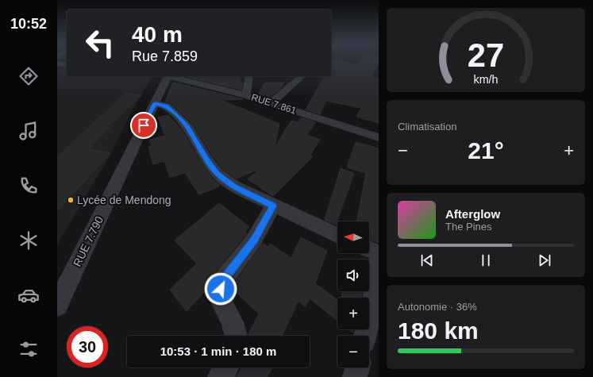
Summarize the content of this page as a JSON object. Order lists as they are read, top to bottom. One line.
{"streets":{"street":["RUE 7.861","RUE 7.790"]},"places":["Lycée de Mendong"],"north":"left","page":{"tabs":"10:52","turn":["40 m","Rue 7.859"],"tile":["Climatisation",["Autonomie · 36%","180 km"]],"heat":["−","21°","+"],"song":["Afterglow","The Pines"],"map_buttons":["+","−"],"limit":"30","trip":"10:53 · 1 min · 180 m","gauge":["27","km/h"]}}
